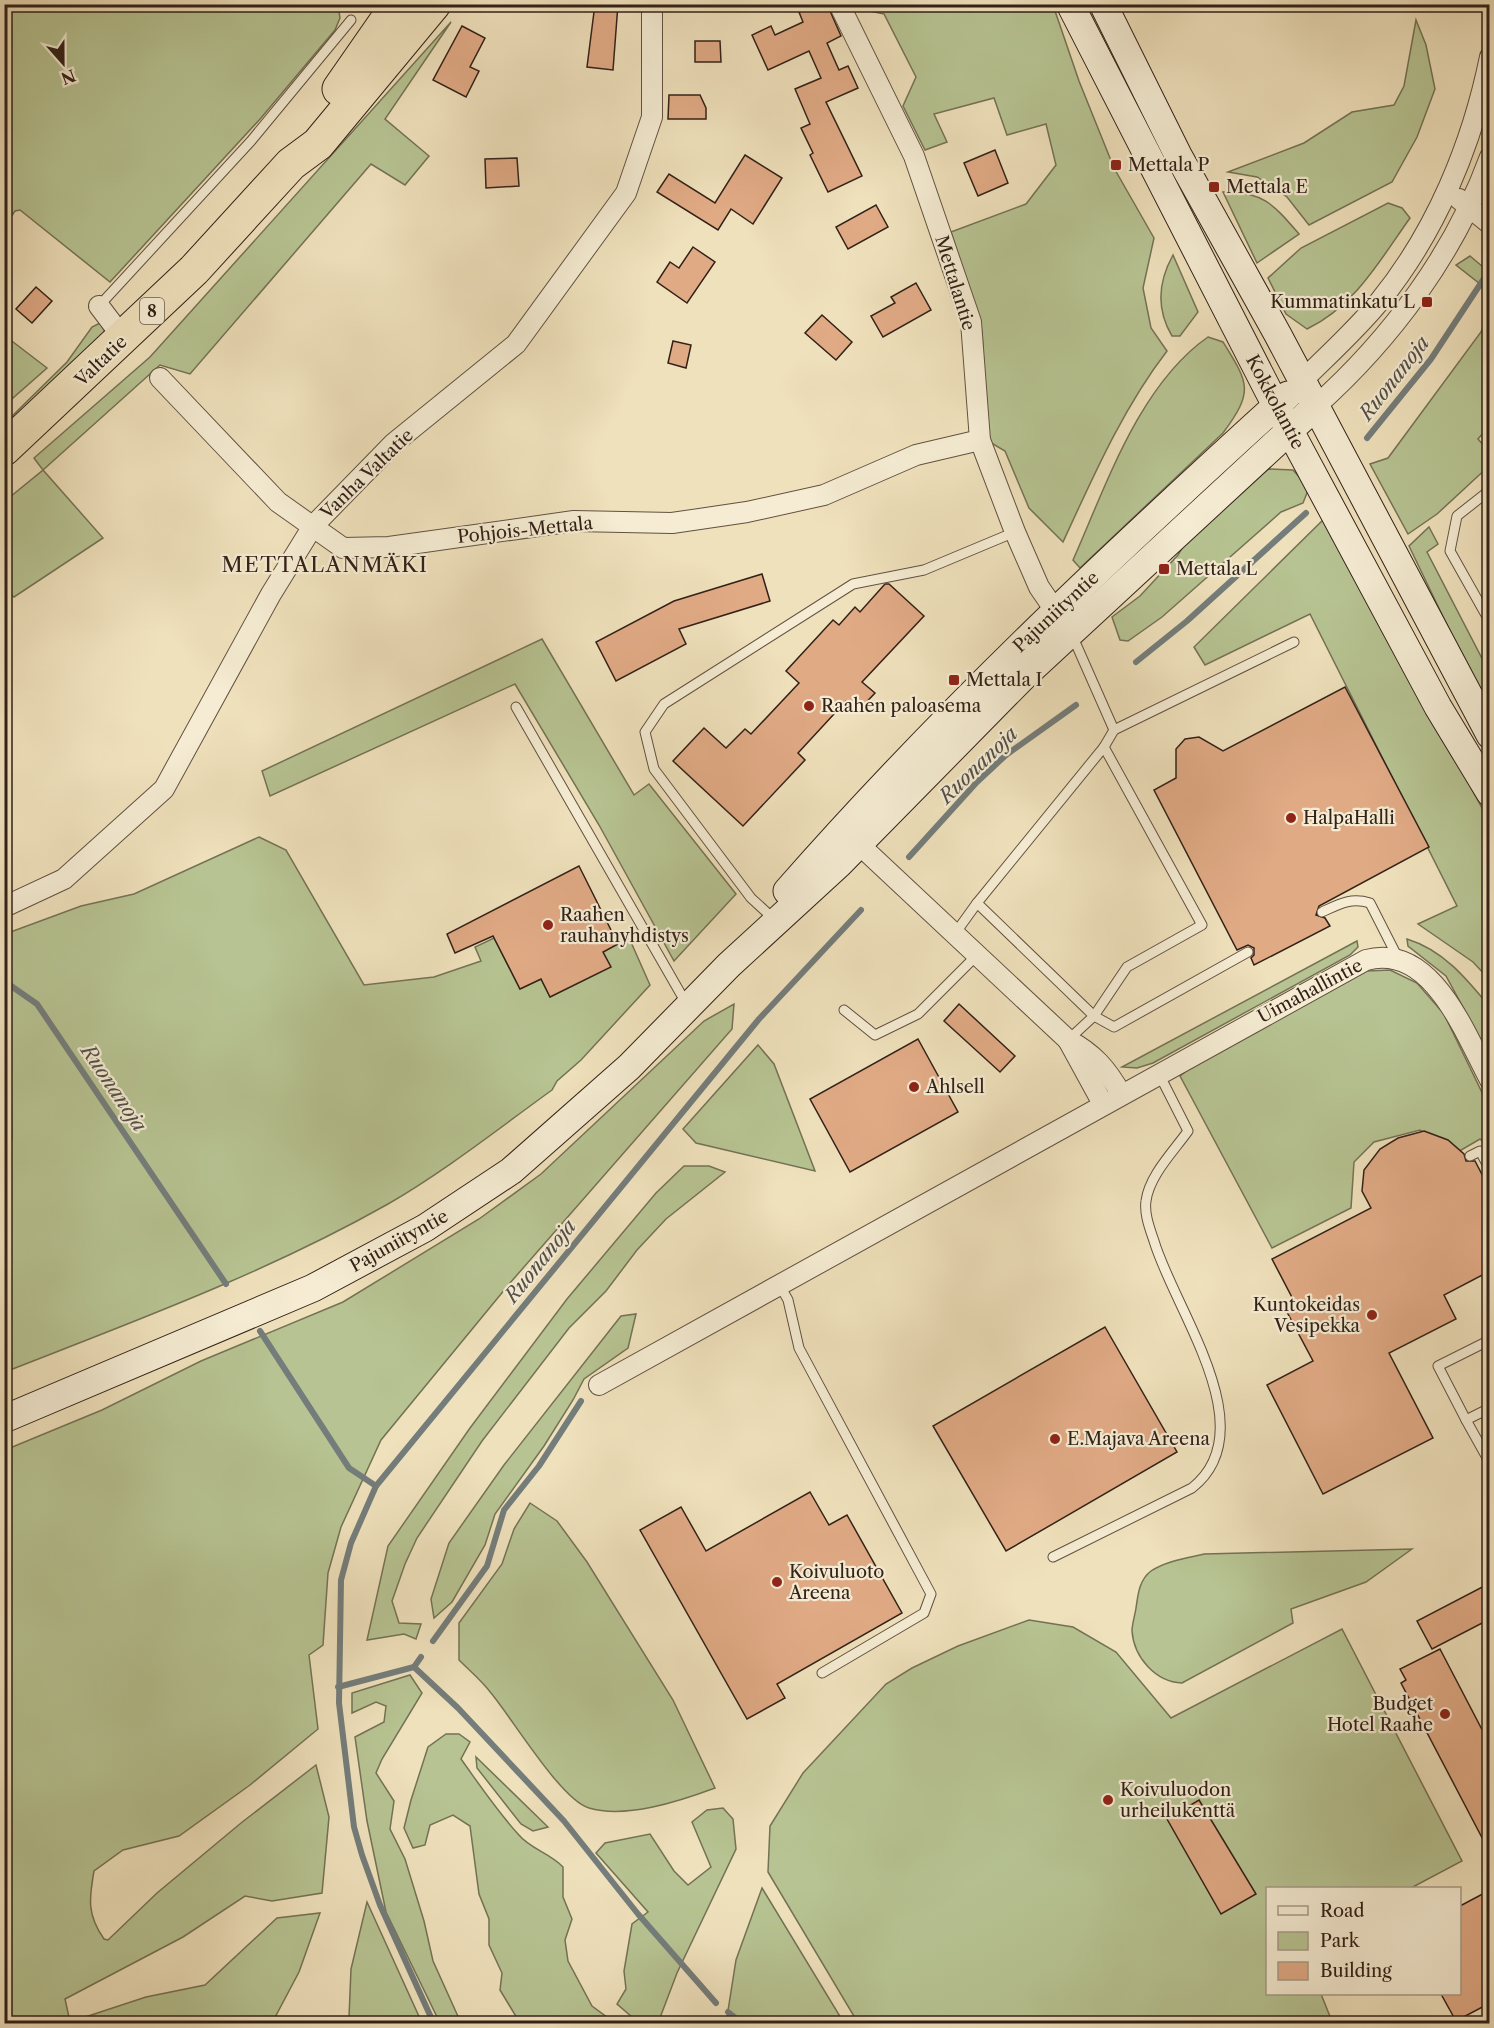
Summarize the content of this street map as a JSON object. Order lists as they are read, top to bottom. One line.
{"streets":{"highway":["8","Valtatie"],"street":["Mettalantie","Kokkolantie","Vanha Valtatie","Pohjois-Mettala","Pajuniityntie","Uimahallintie"]},"crossings":[["Mettalantie","Pohjois-Mettala"],["Mettalantie","Pajuniityntie"],["Kokkolantie","Pajuniityntie"],["Vanha Valtatie","Pohjois-Mettala"]],"districts":["METTALANMÄKI"],"water":["Ruonanoja"],"places":{"transit":["Mettala P","Mettala E","Kummatinkatu L","Mettala L","Mettala I"],"other":["Raahen paloasema","HalpaHalli","Raahen rauhanyhdistys","Ahlsell","Kuntokeidas Vesipekka","E.Majava Areena","Koivuluoto Areena","Budget Hotel Raahe","Koivuluodon urheilukenttä"]},"legend":["Road","Park","Building"],"north":"bottom"}
